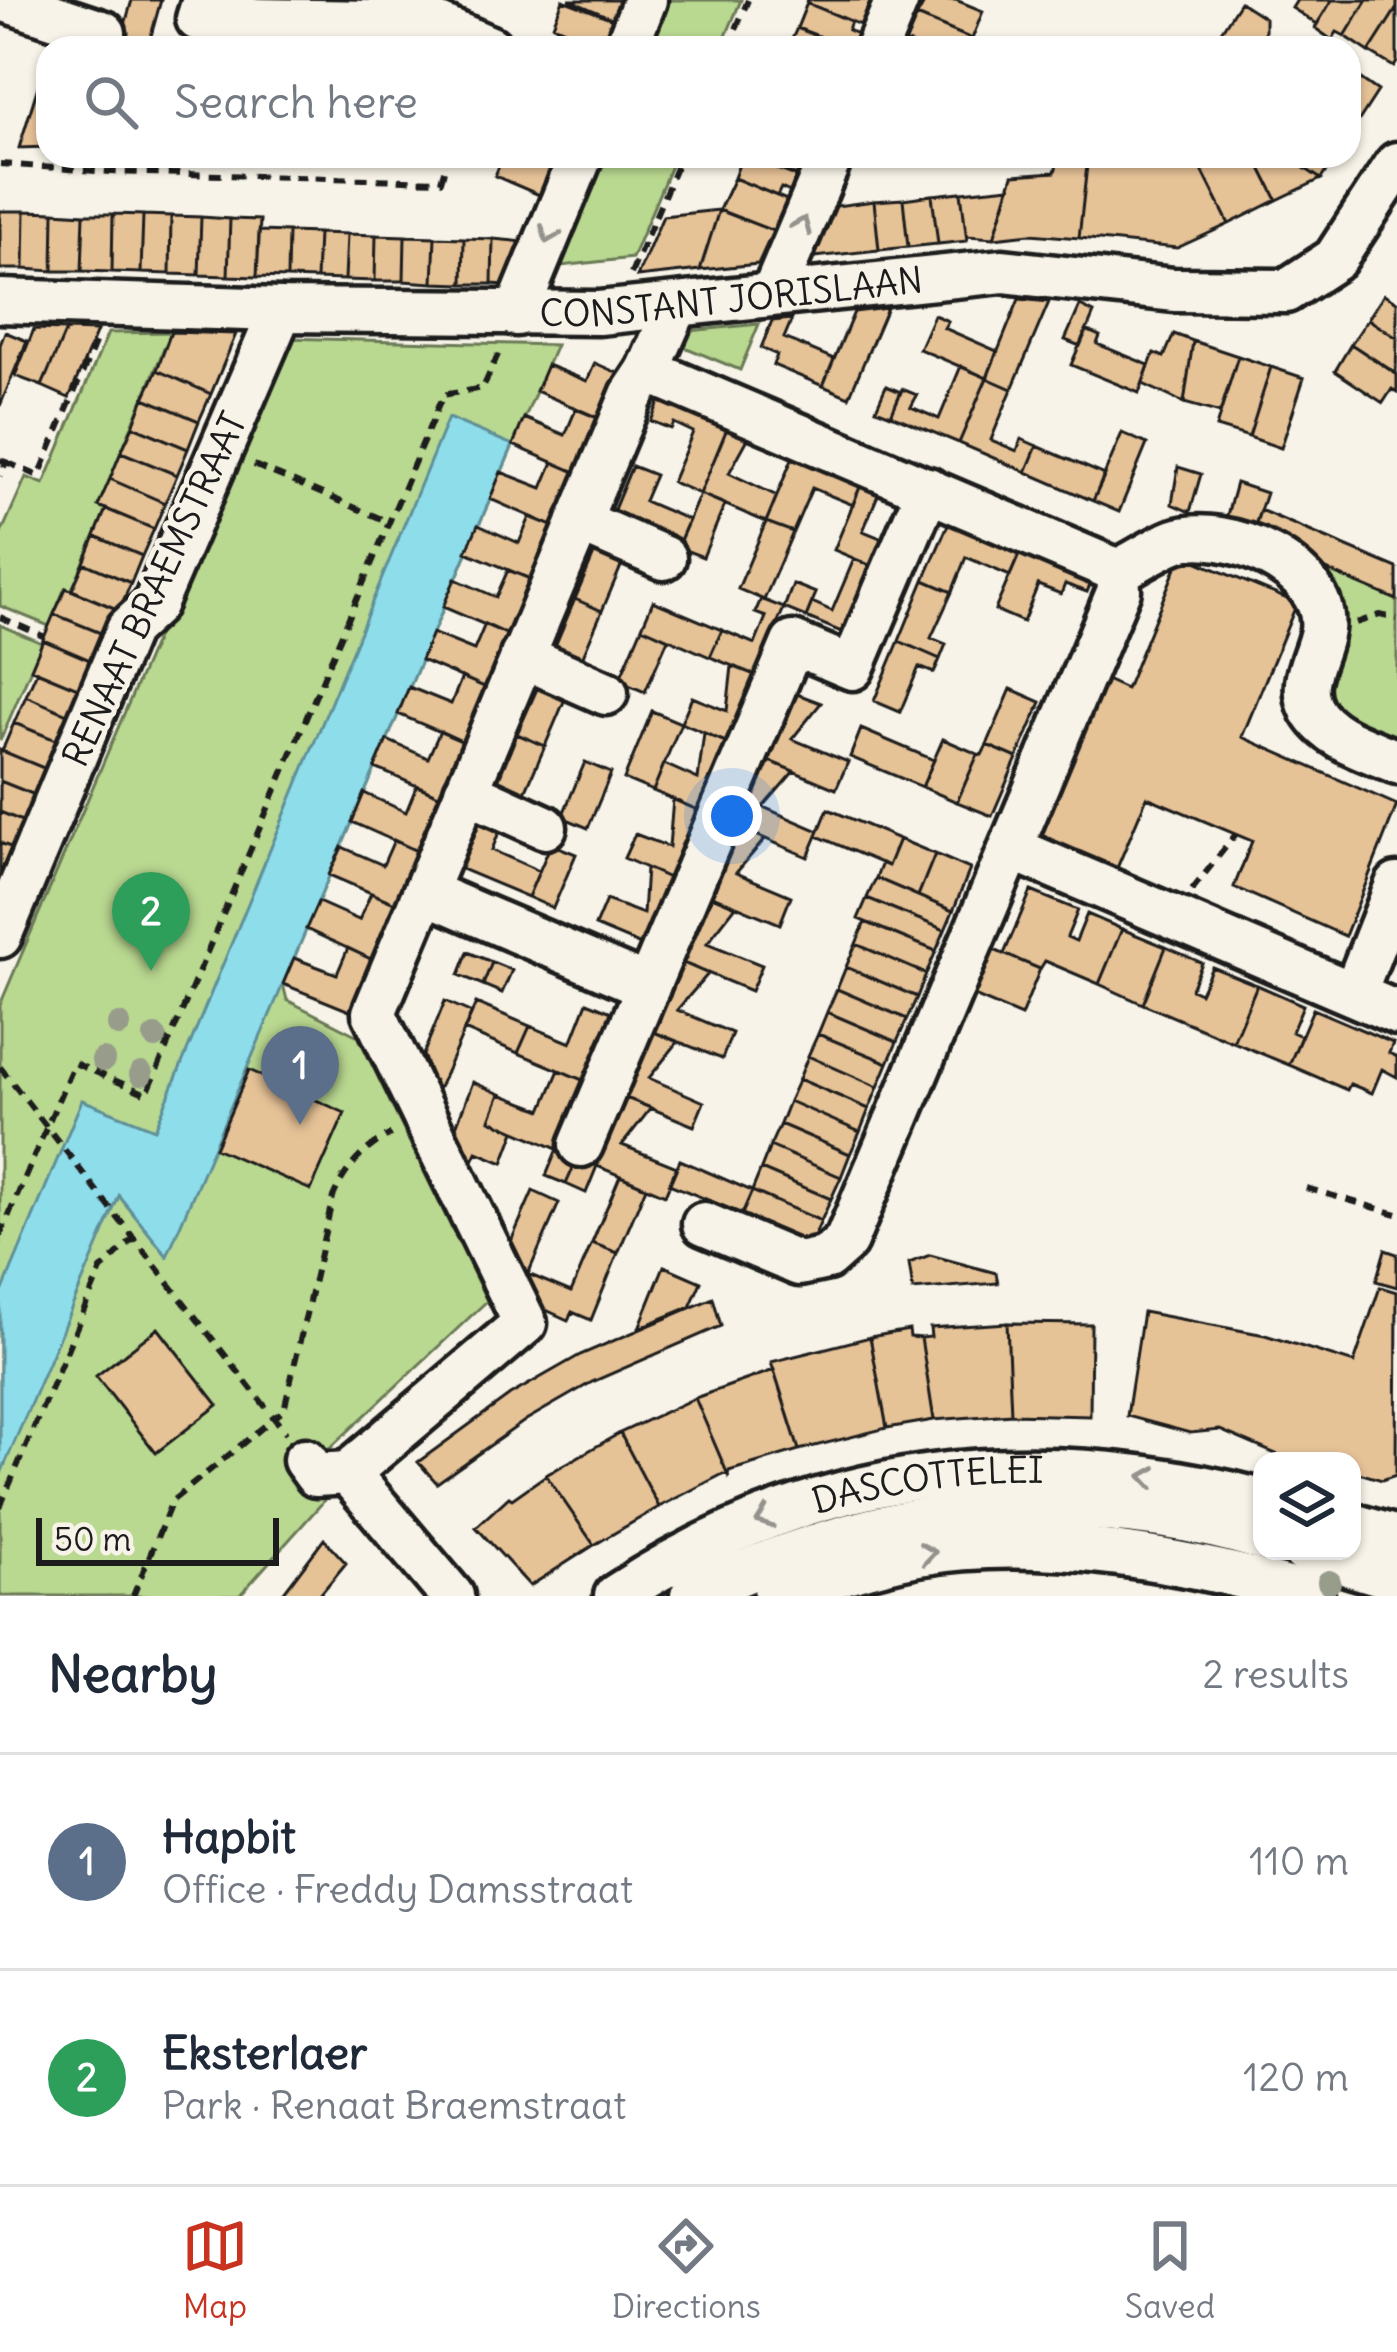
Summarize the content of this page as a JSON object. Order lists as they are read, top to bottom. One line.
{"streets":{"street":["CONSTANT JORISLAAN","RENAAT BRAEMSTRAAT","DASCOTTELEI"]},"crossings":[["CONSTANT JORISLAAN","RENAAT BRAEMSTRAAT"]],"scale_bar":"50 m","page":{"search":"Search here","pins":["2","1"],"scale":"50 m","heading":["Nearby","2 results"],"list":[{"mark":"1","name":"Hapbit","note":"Office · Freddy Damsstraat","value":"110 m"},{"mark":"2","name":"Eksterlaer","note":"Park · Renaat Braemstraat","value":"120 m"}],"nav":["Map","Directions","Saved"]}}
